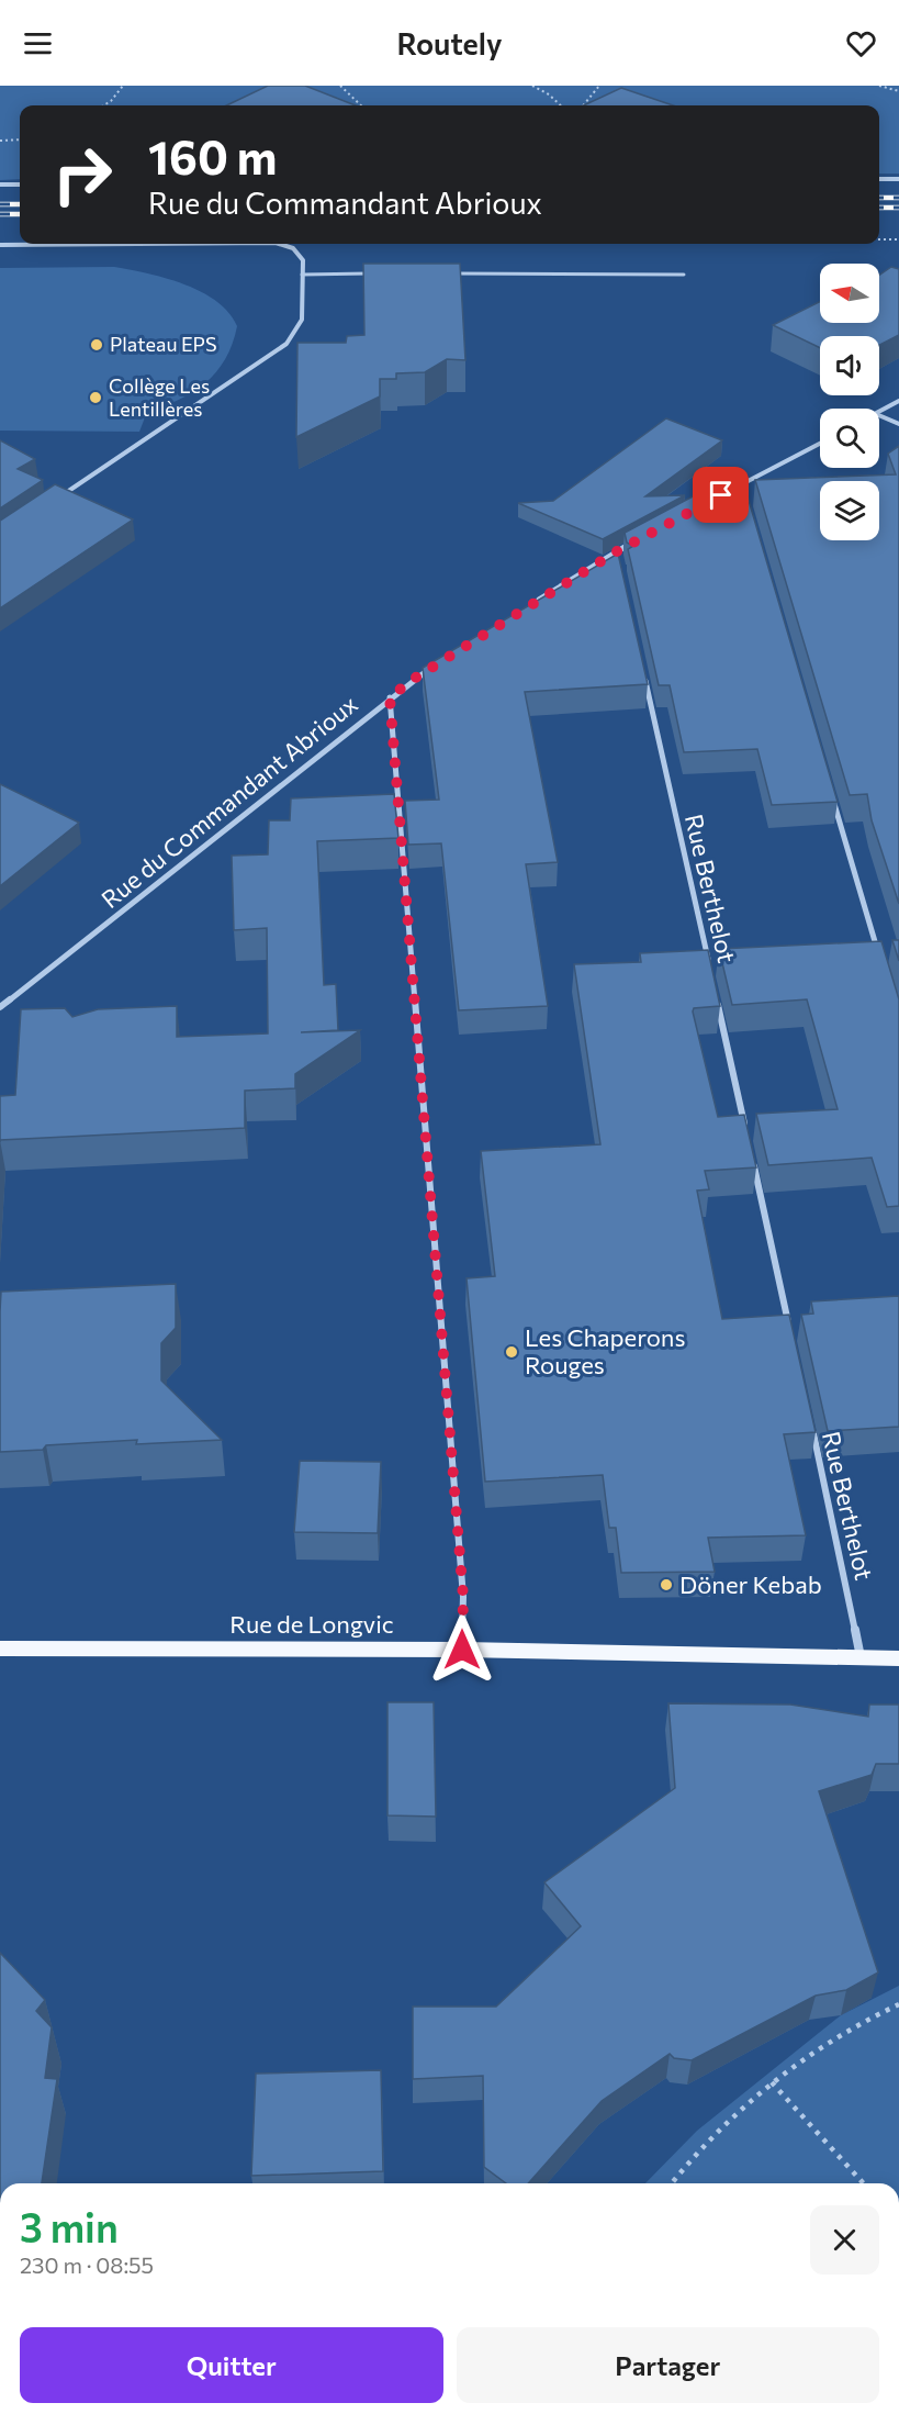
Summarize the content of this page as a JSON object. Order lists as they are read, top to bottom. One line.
{"streets":{"main road":["Rue de Longvic"],"street":["Rue du Commandant Abrioux","Rue Berthelot"]},"crossings":[["Rue Berthelot","Rue de Longvic"]],"places":["Plateau EPS","Collège Les Lentillères","Les Chaperons Rouges","Döner Kebab"],"north":"left","page":{"header":"Routely","turn":["160 m","Rue du Commandant Abrioux"],"heading":["3 min","230 m · 08:55"],"buttons":["Quitter","Partager"]}}
